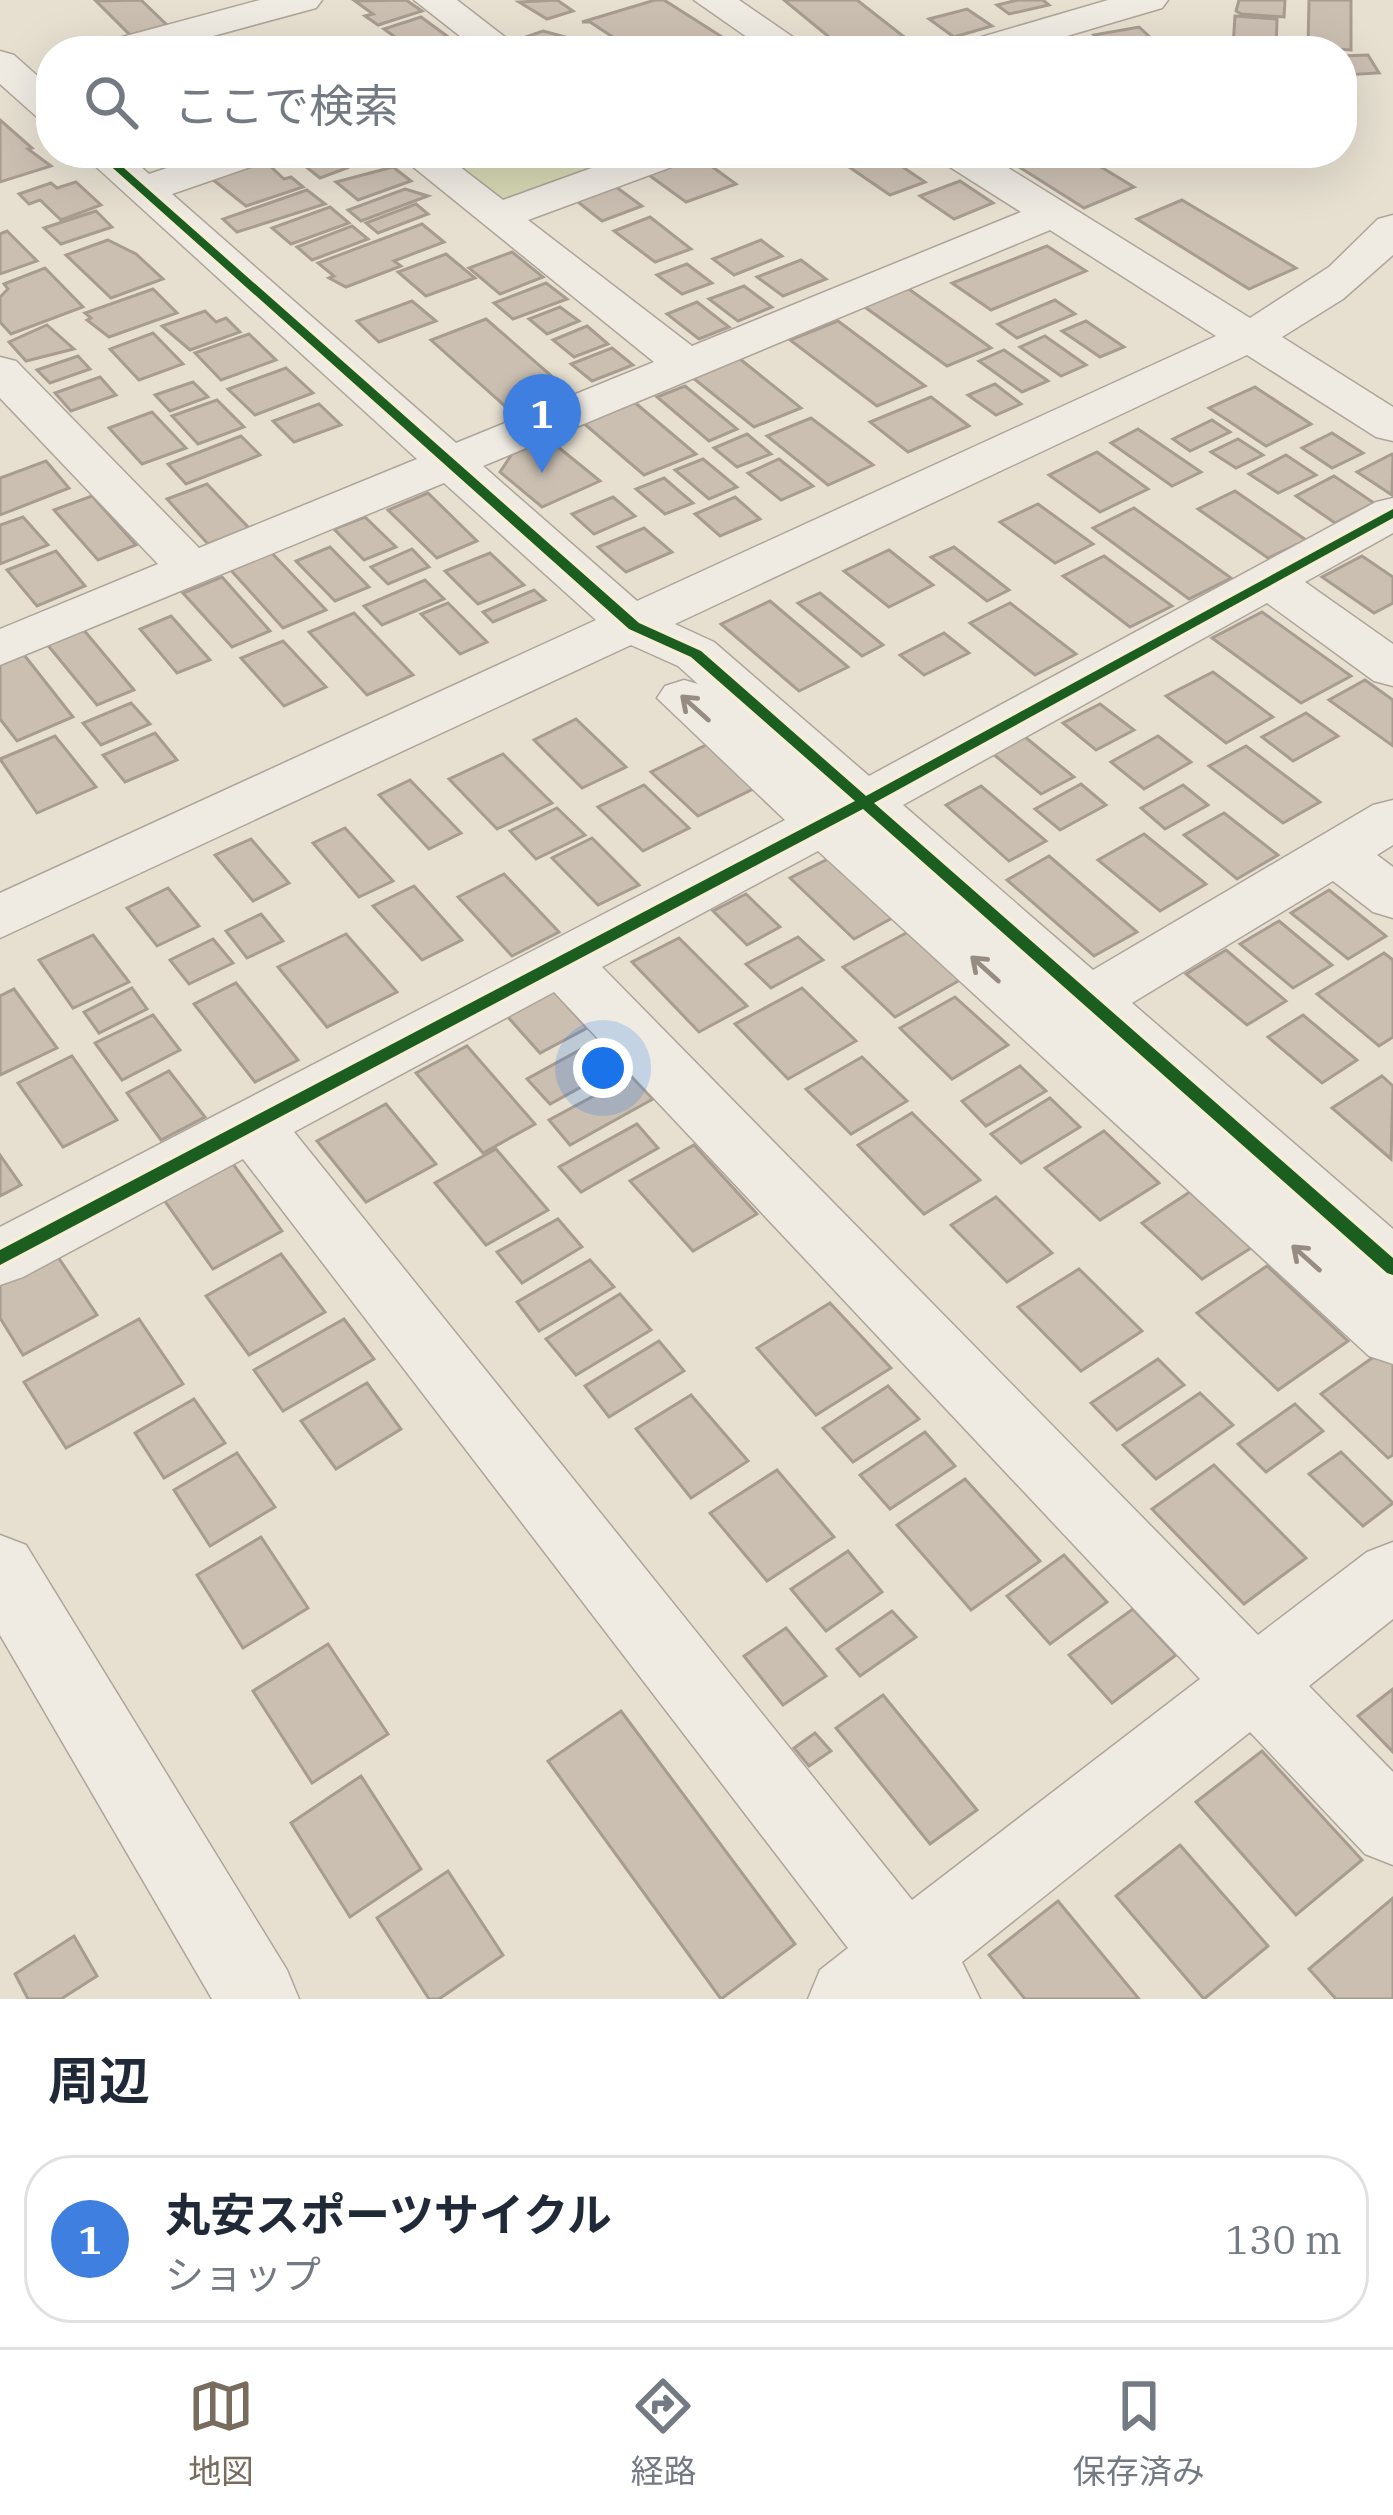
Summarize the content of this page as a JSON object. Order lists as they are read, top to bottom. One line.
{"page":{"search":"ここで検索","pins":"1","heading":"周辺","list":[{"mark":"1","name":"丸安スポーツサイクル","note":"ショップ","value":"130 m"}],"nav":["地図","経路","保存済み"]}}
